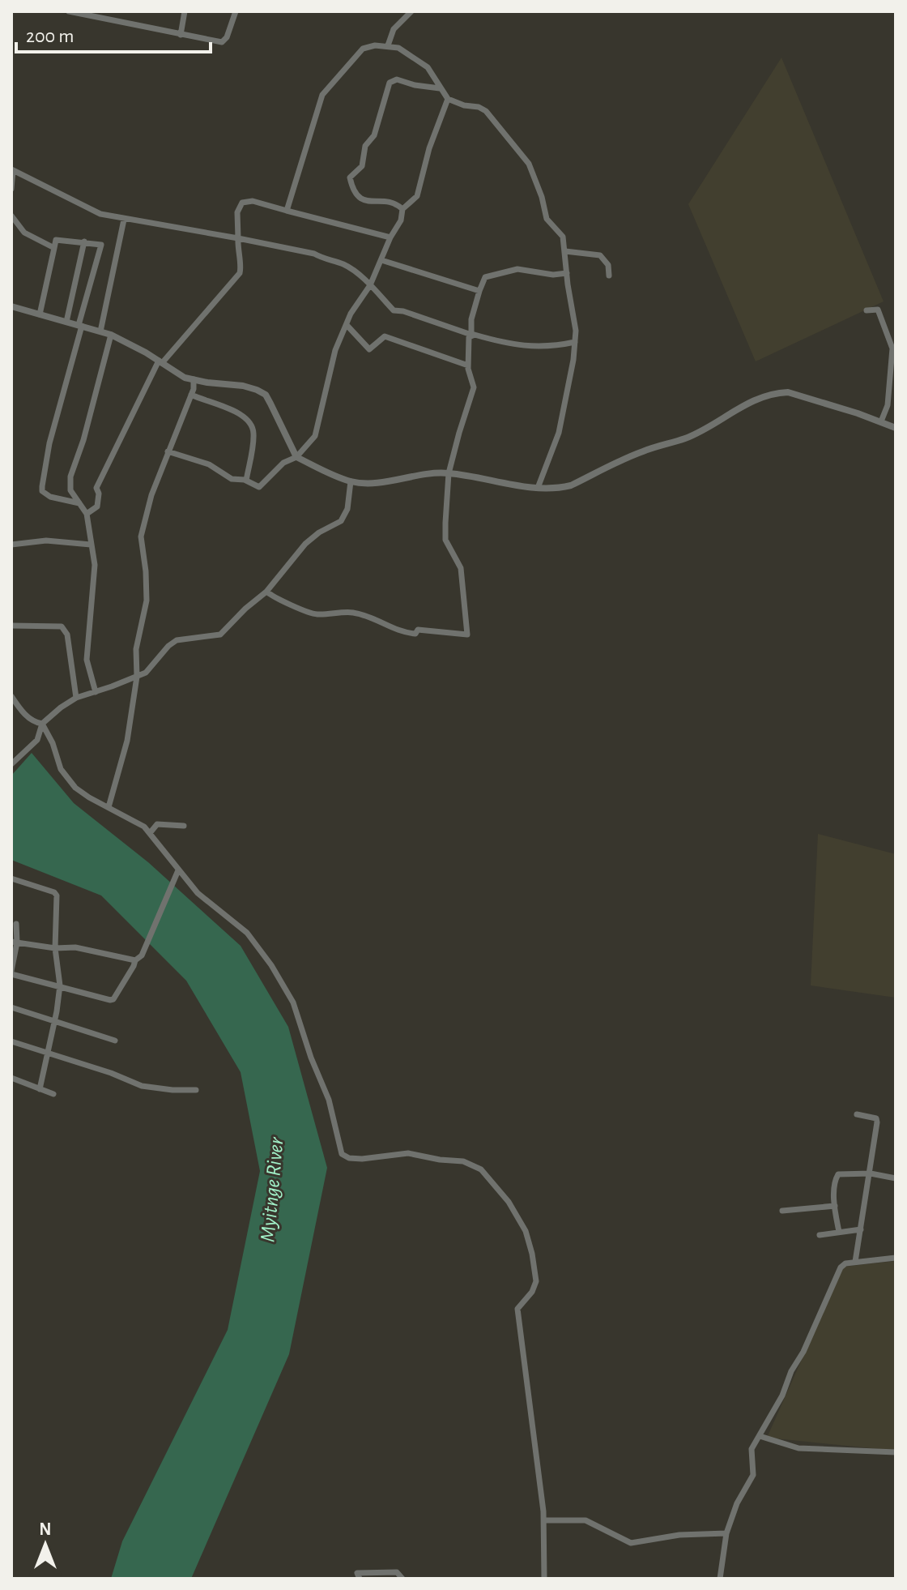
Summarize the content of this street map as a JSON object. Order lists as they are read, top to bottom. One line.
{"water":["Myitnge River"],"scale_bar":"200 m","north":"top"}
